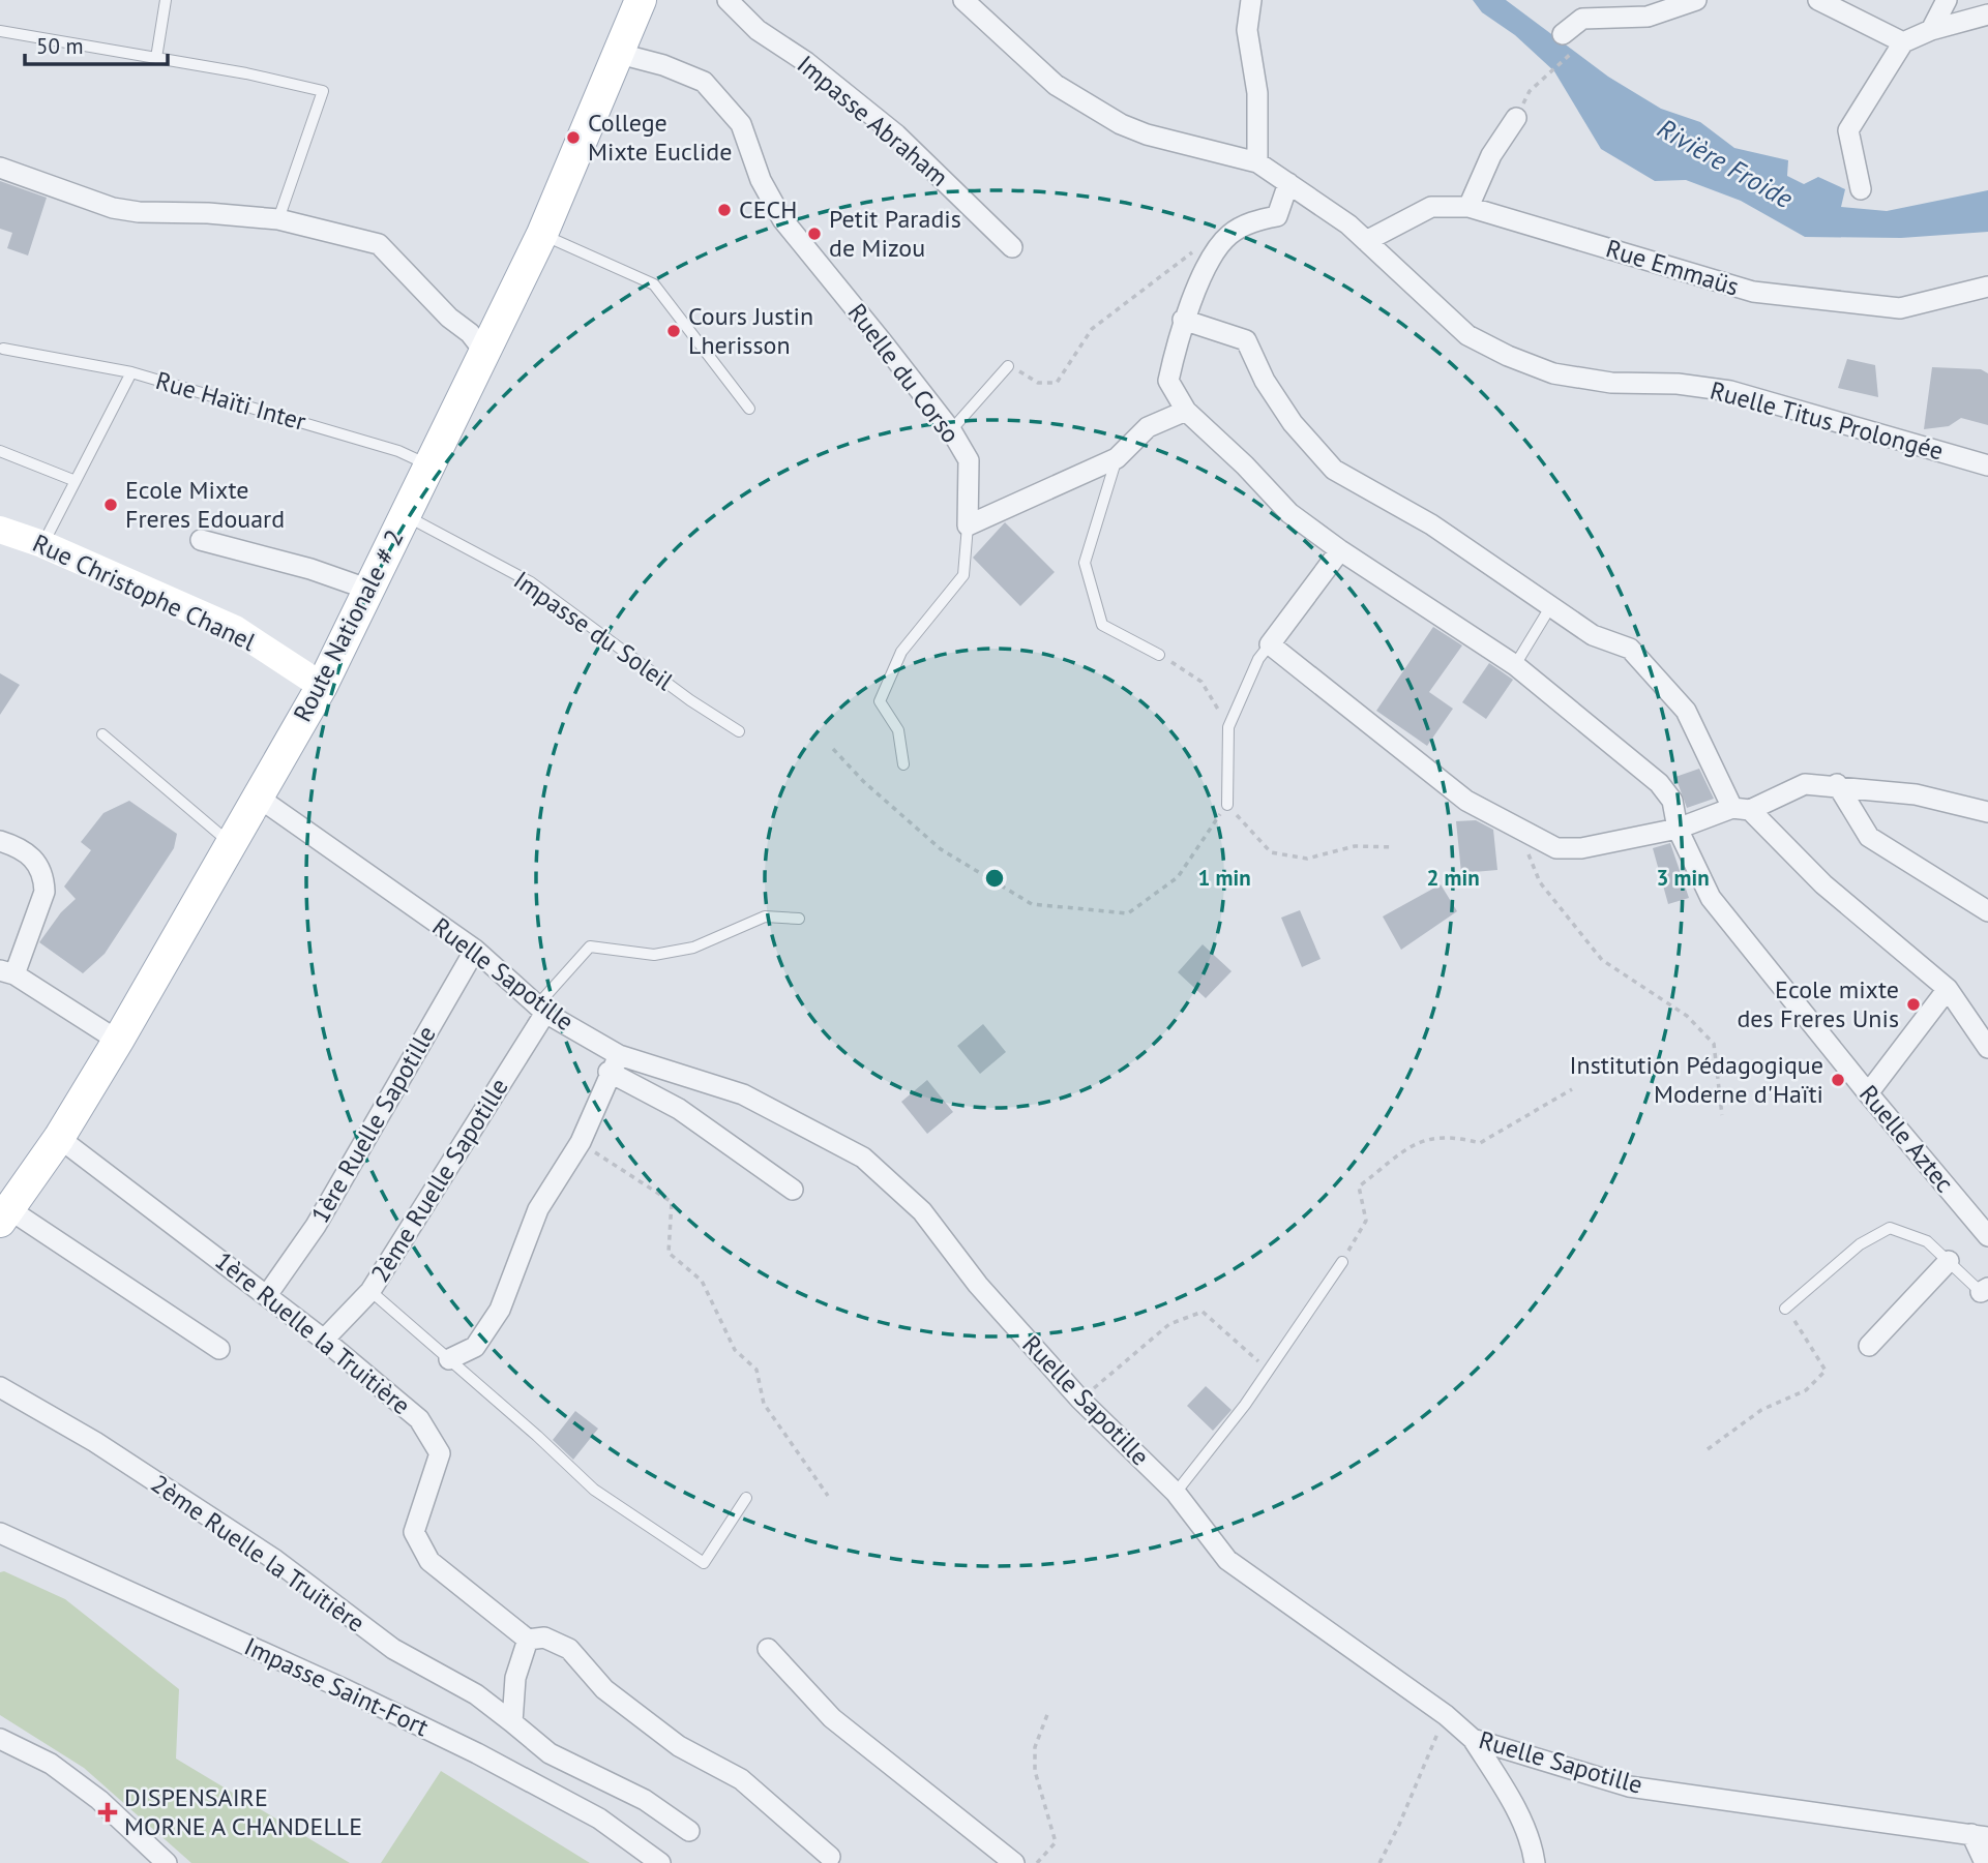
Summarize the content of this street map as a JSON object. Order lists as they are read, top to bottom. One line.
{"streets":{"main road":["Route Nationale # 2"],"street":["Impasse Abraham","Rue Emmaüs","Ruelle du Corso","Ruelle Titus Prolongée","Rue Christophe Chanel","Ruelle Sapotille","1ère Ruelle Sapotille","Ruelle Aztec","2ème Ruelle Sapotille","1ère Ruelle la Truitière","2ème Ruelle la Truitière","Impasse Saint-Fort"],"lane":["Rue Haïti Inter","Impasse du Soleil"]},"crossings":[["Rue Emmaüs","Ruelle Titus Prolongée"],["Ruelle du Corso","Route Nationale # 2"],["Rue Haïti Inter","Rue Christophe Chanel"],["Rue Haïti Inter","Route Nationale # 2"],["Rue Christophe Chanel","Route Nationale # 2"],["Route Nationale # 2","Impasse du Soleil"],["Route Nationale # 2","Ruelle Sapotille"],["Route Nationale # 2","1ère Ruelle la Truitière"],["Ruelle Sapotille","1ère Ruelle Sapotille"],["Ruelle Sapotille","2ème Ruelle Sapotille"],["1ère Ruelle Sapotille","1ère Ruelle la Truitière"],["2ème Ruelle Sapotille","1ère Ruelle la Truitière"]],"water":["Rivière Froide"],"places":{"other":["College Mixte Euclide","CECH","Petit Paradis de Mizou","Cours Justin Lherisson","Ecole Mixte Freres Edouard","Ecole mixte des Freres Unis","Institution Pédagogique Moderne d'Haïti"],"health":["DISPENSAIRE MORNE A CHANDELLE"]},"scale_bar":"50 m","rings":["1 min","2 min","3 min"]}
